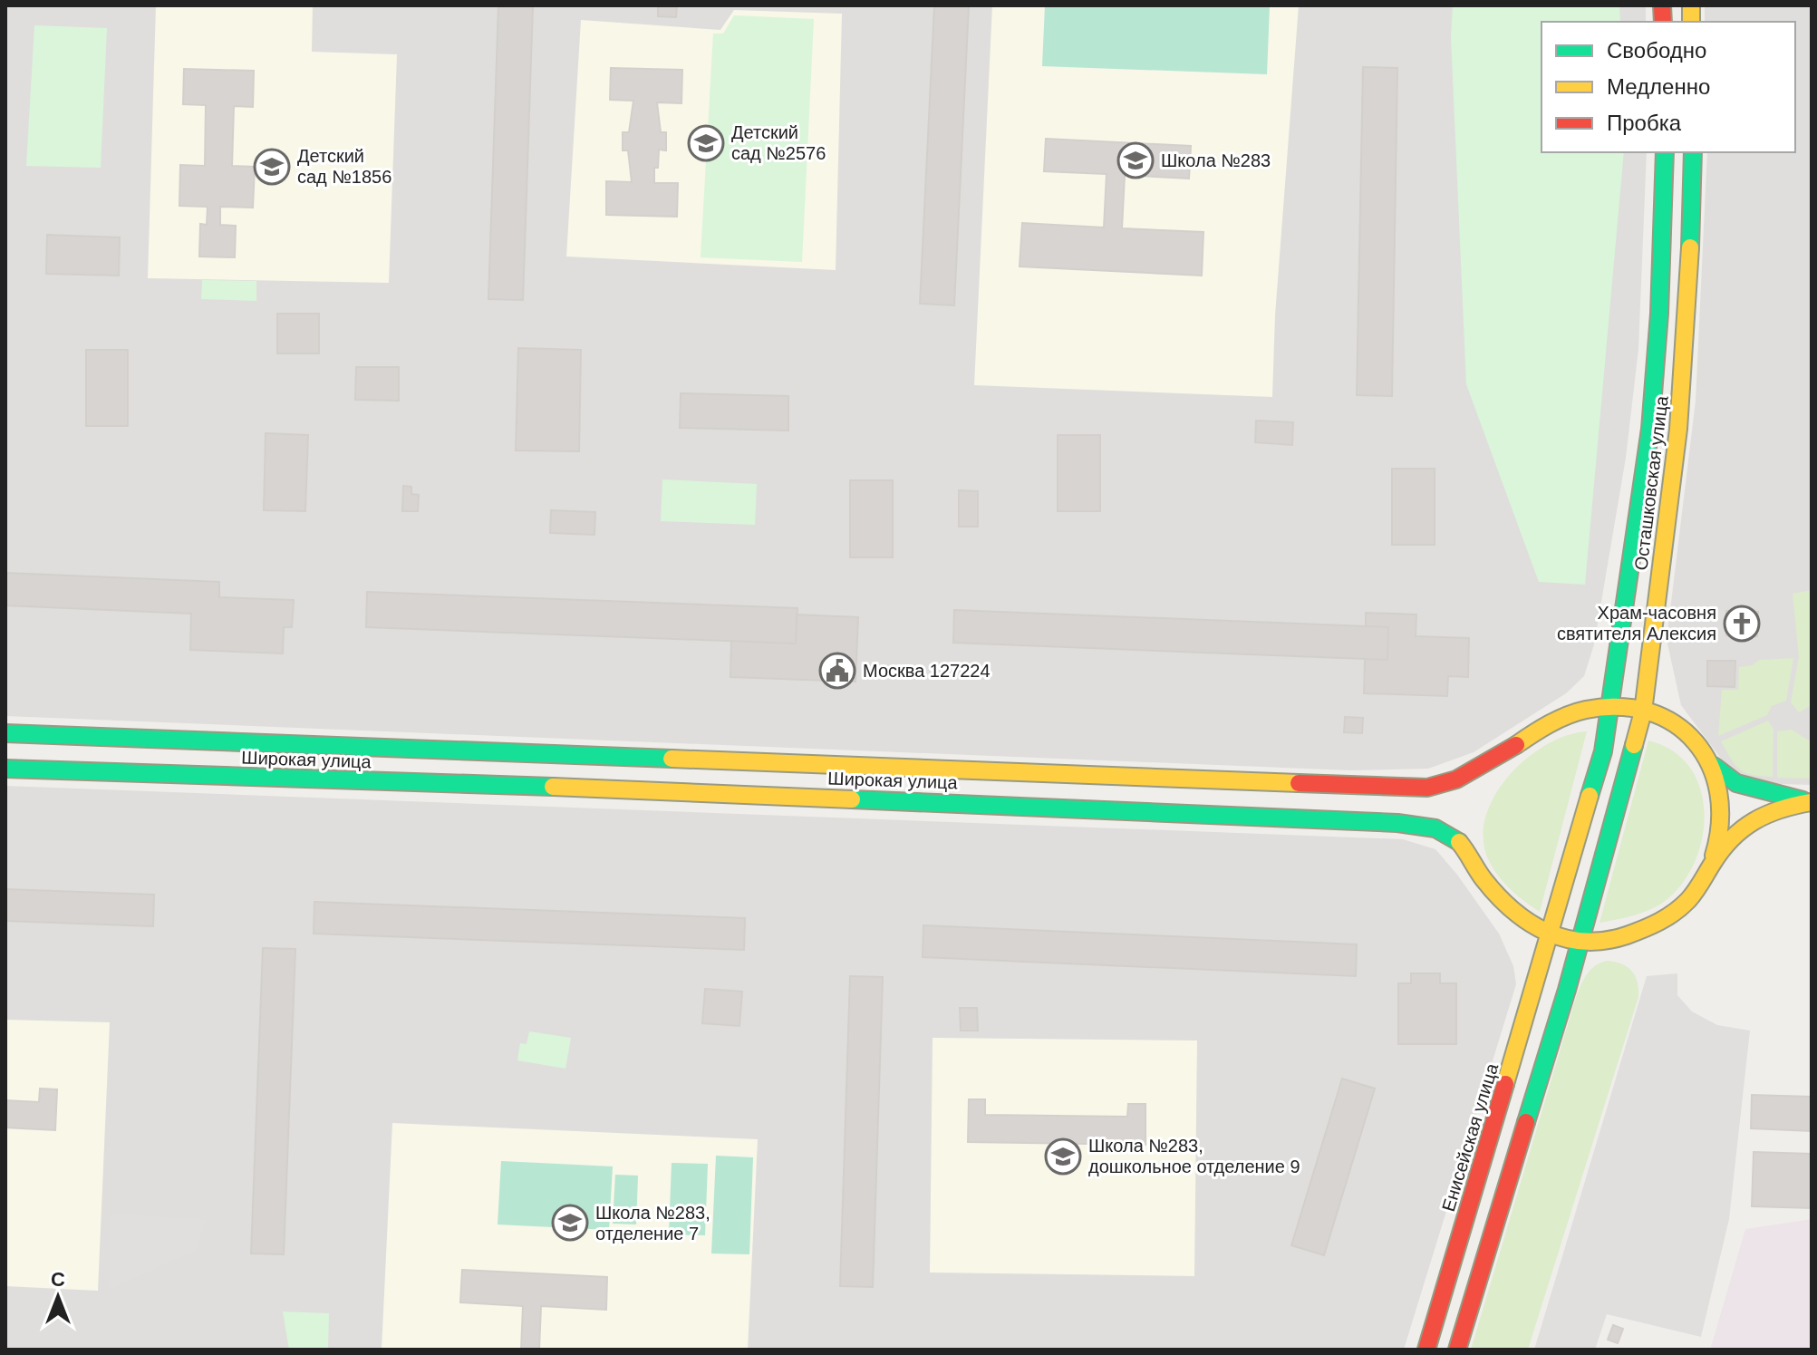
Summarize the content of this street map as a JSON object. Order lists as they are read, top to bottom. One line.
{"streets":{"main road":["Осташковская улица","Широкая улица","Енисейская улица"]},"crossings":[["Осташковская улица","Широкая улица"],["Осташковская улица","Енисейская улица"],["Широкая улица","Енисейская улица"]],"places":{"school or university":["Детский сад №2576","Школа №283","Детский сад №1856","Школа №283, дошкольное отделение 9","Школа №283, отделение 7"],"church":["Храм-часовня святителя Алексия"],"public building":["Москва 127224"]},"legend":["Свободно","Медленно","Пробка"],"north":"top"}
